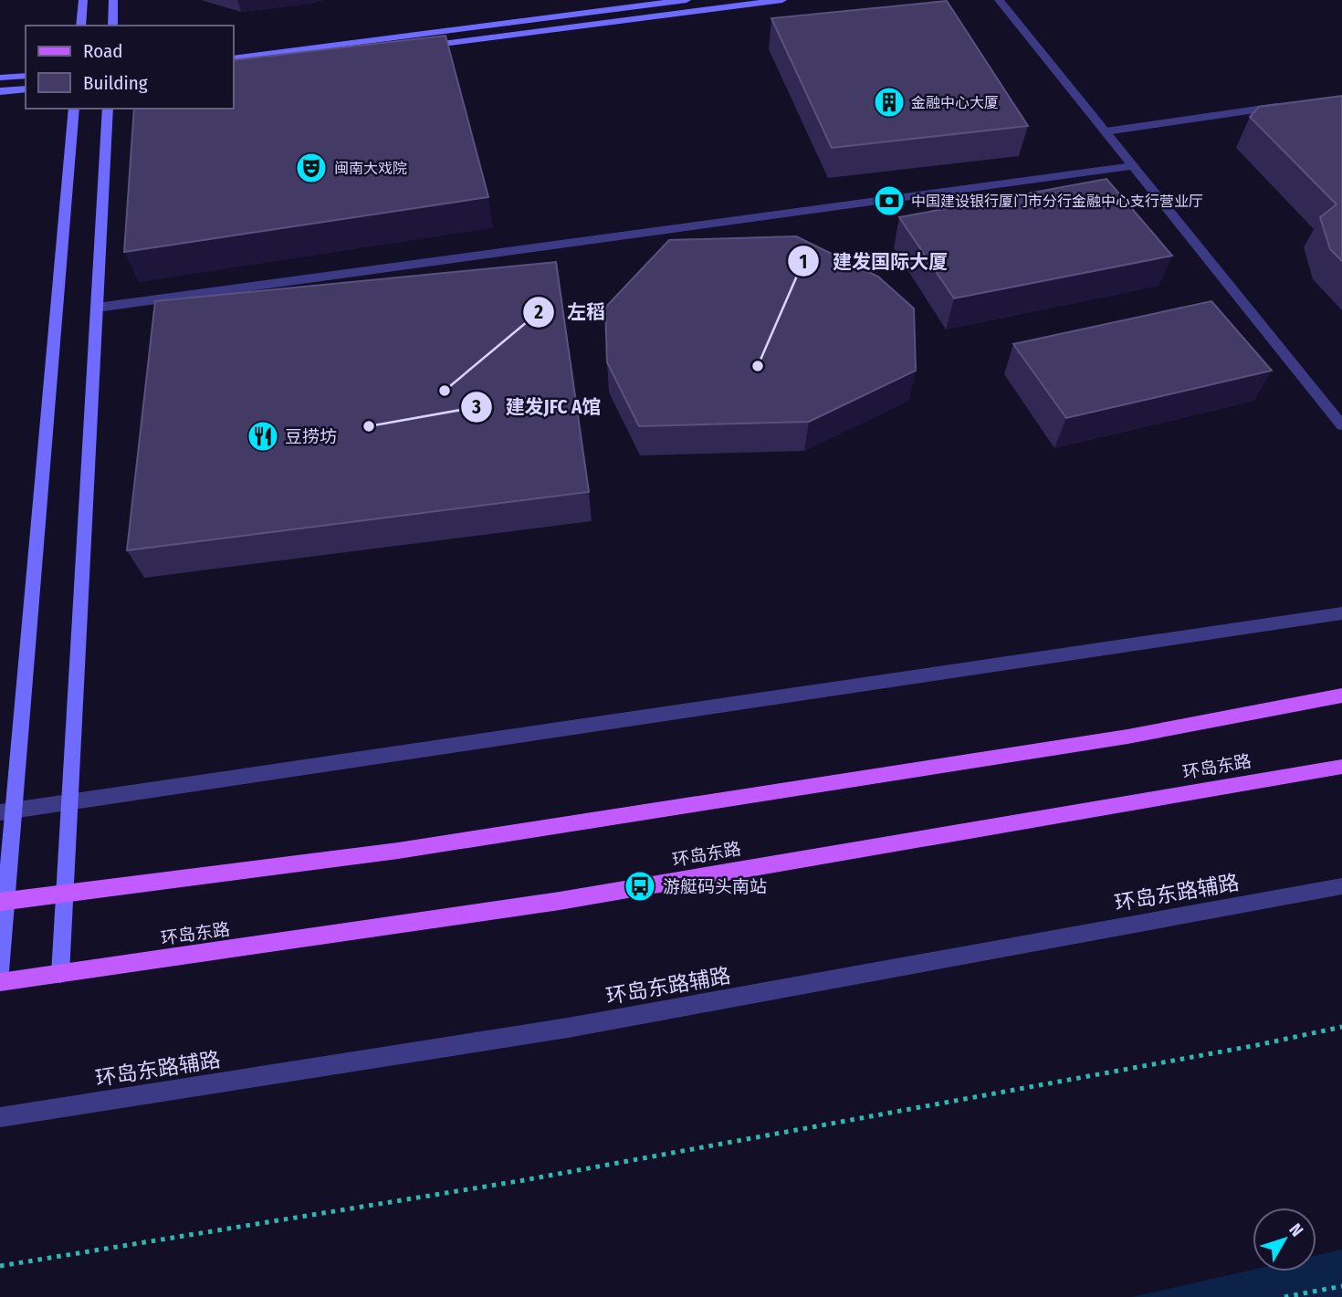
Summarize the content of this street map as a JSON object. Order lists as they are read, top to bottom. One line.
{"streets":{"main road":["环岛东路"],"street":["环岛东路辅路"]},"places":{"building":["金融中心大厦"],"theatre":["闽南大戏院"],"bank":["中国建设银行厦门市分行金融中心支行营业厅"],"other":["建发国际大厦","左稻","建发JFC A馆"],"restaurant":["豆捞坊"],"bus stop":["游艇码头南站"]},"legend":["Road","Building"],"north":"top right"}
